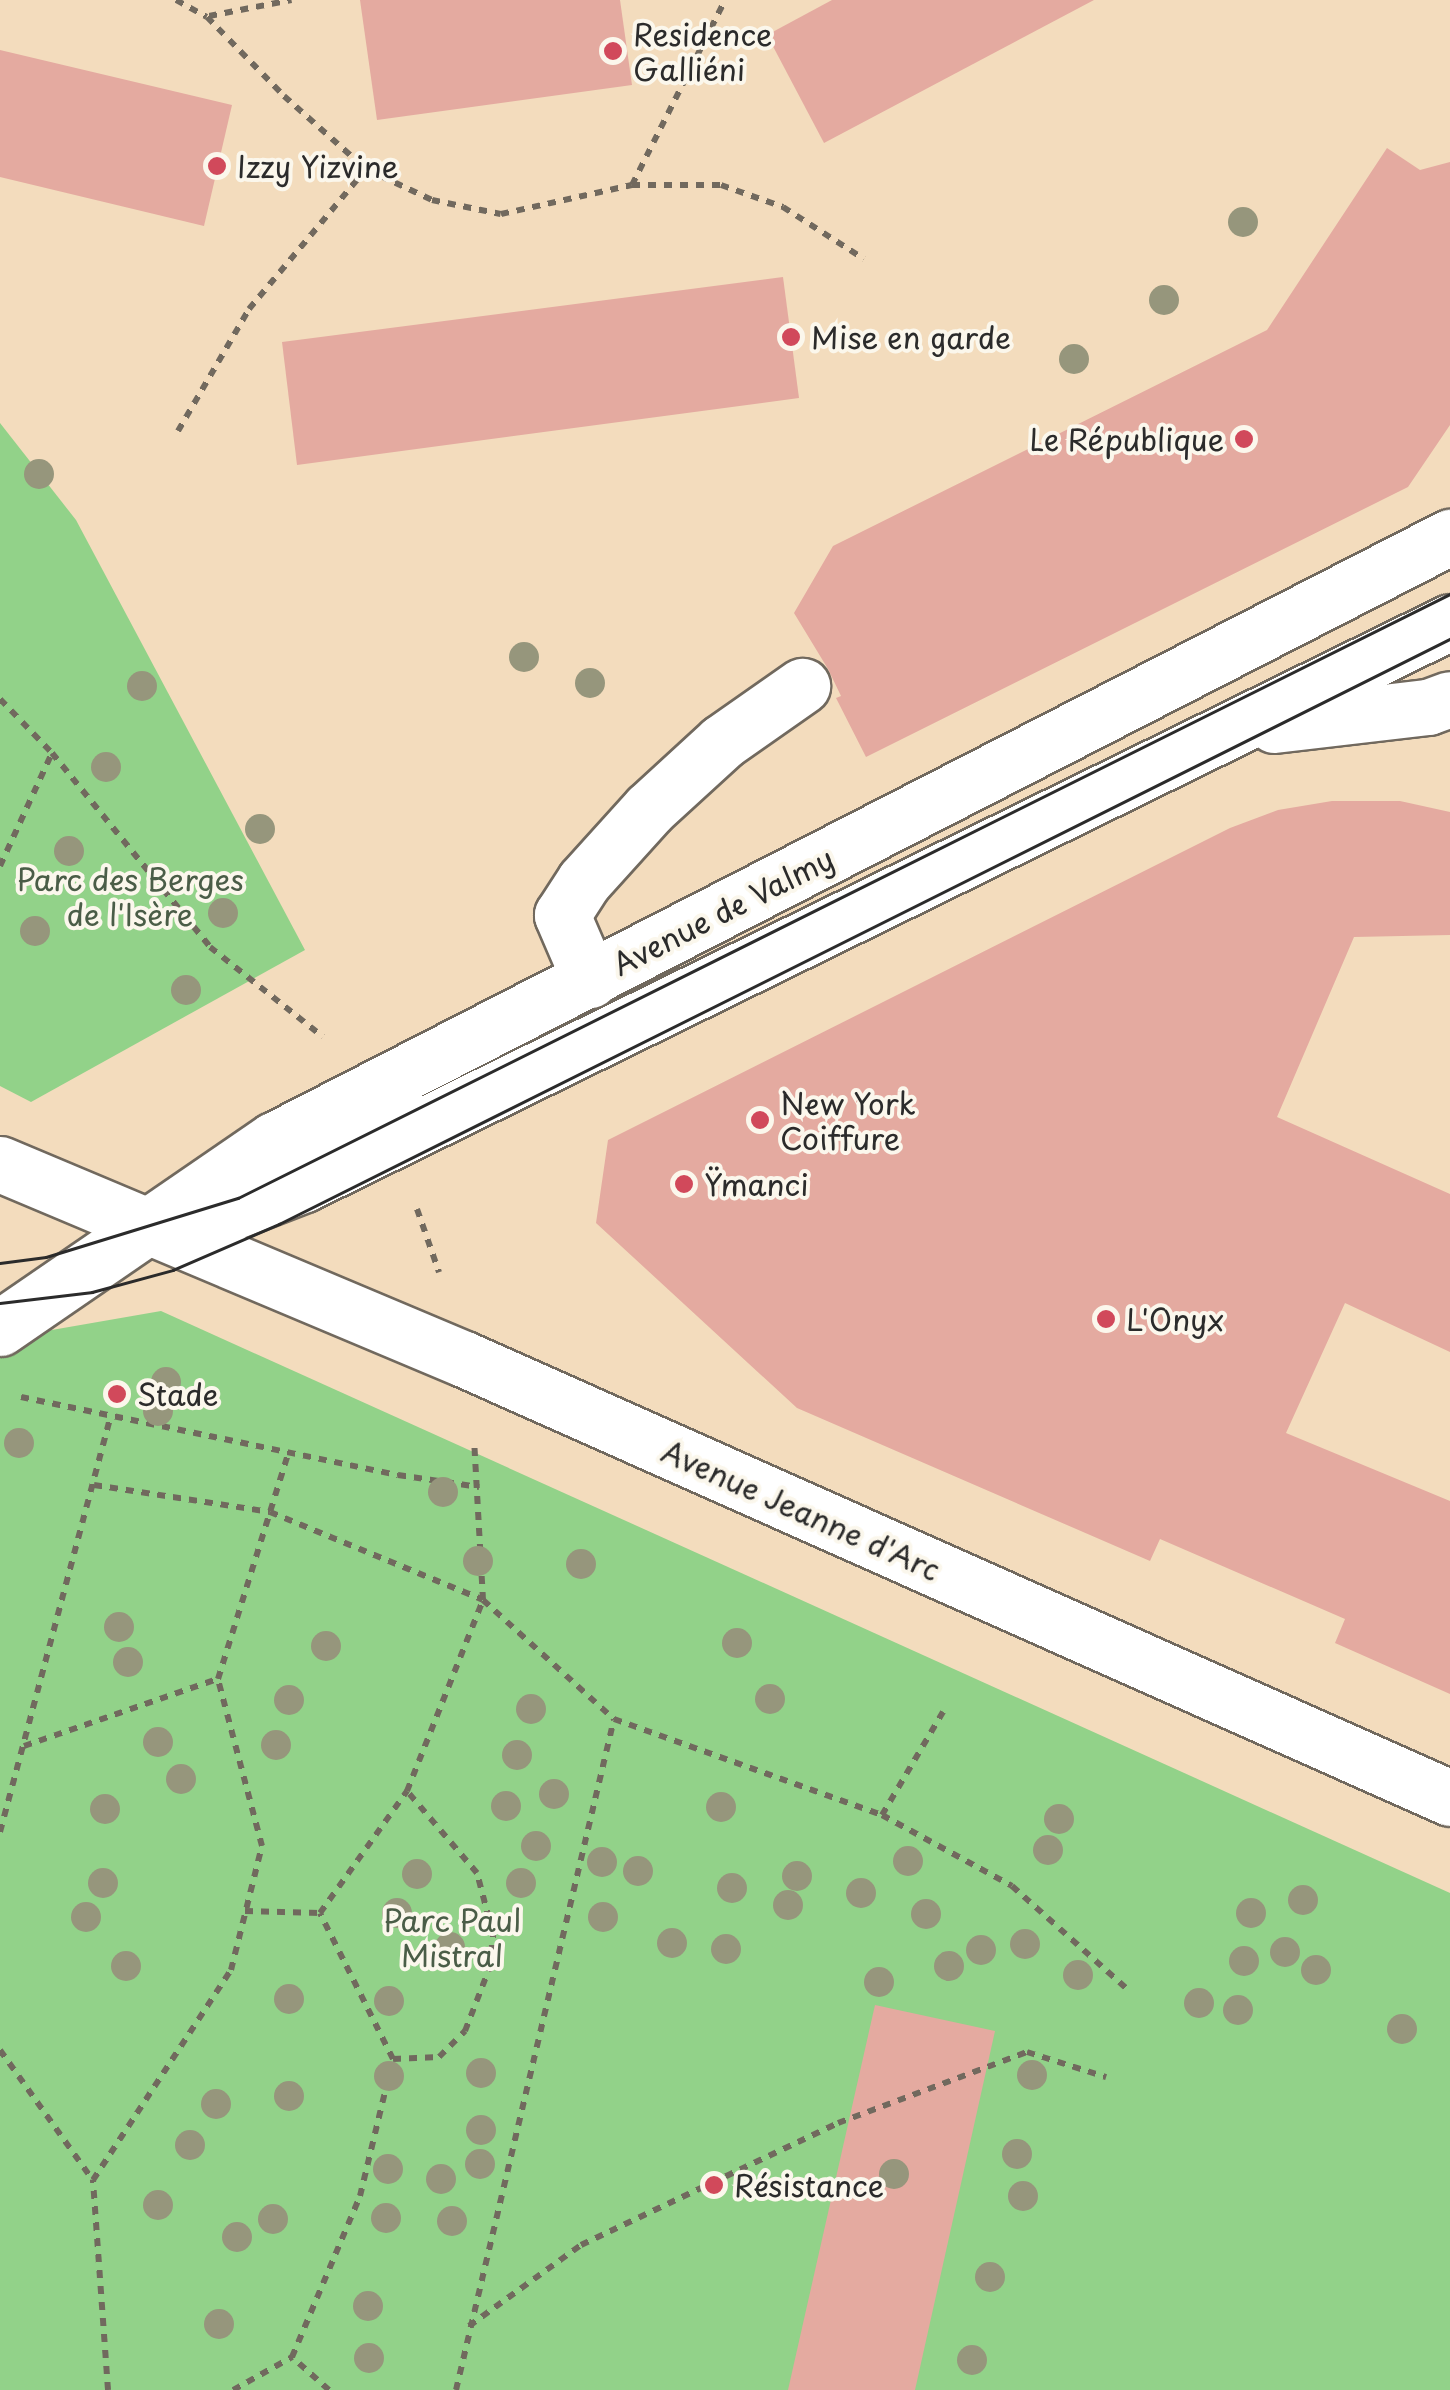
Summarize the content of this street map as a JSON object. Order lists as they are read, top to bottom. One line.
{"streets":{"street":["Avenue de Valmy","Avenue Jeanne d'Arc"]},"crossings":[["Avenue de Valmy","Avenue Jeanne d'Arc"]],"parks":["Parc des Berges de l'Isère","Parc Paul Mistral"],"places":["Residence Galliéni","Izzy Yizvine","Mise en garde","Le République","New York Coiffure","Ÿmanci","L'Onyx","Stade","Résistance"]}
